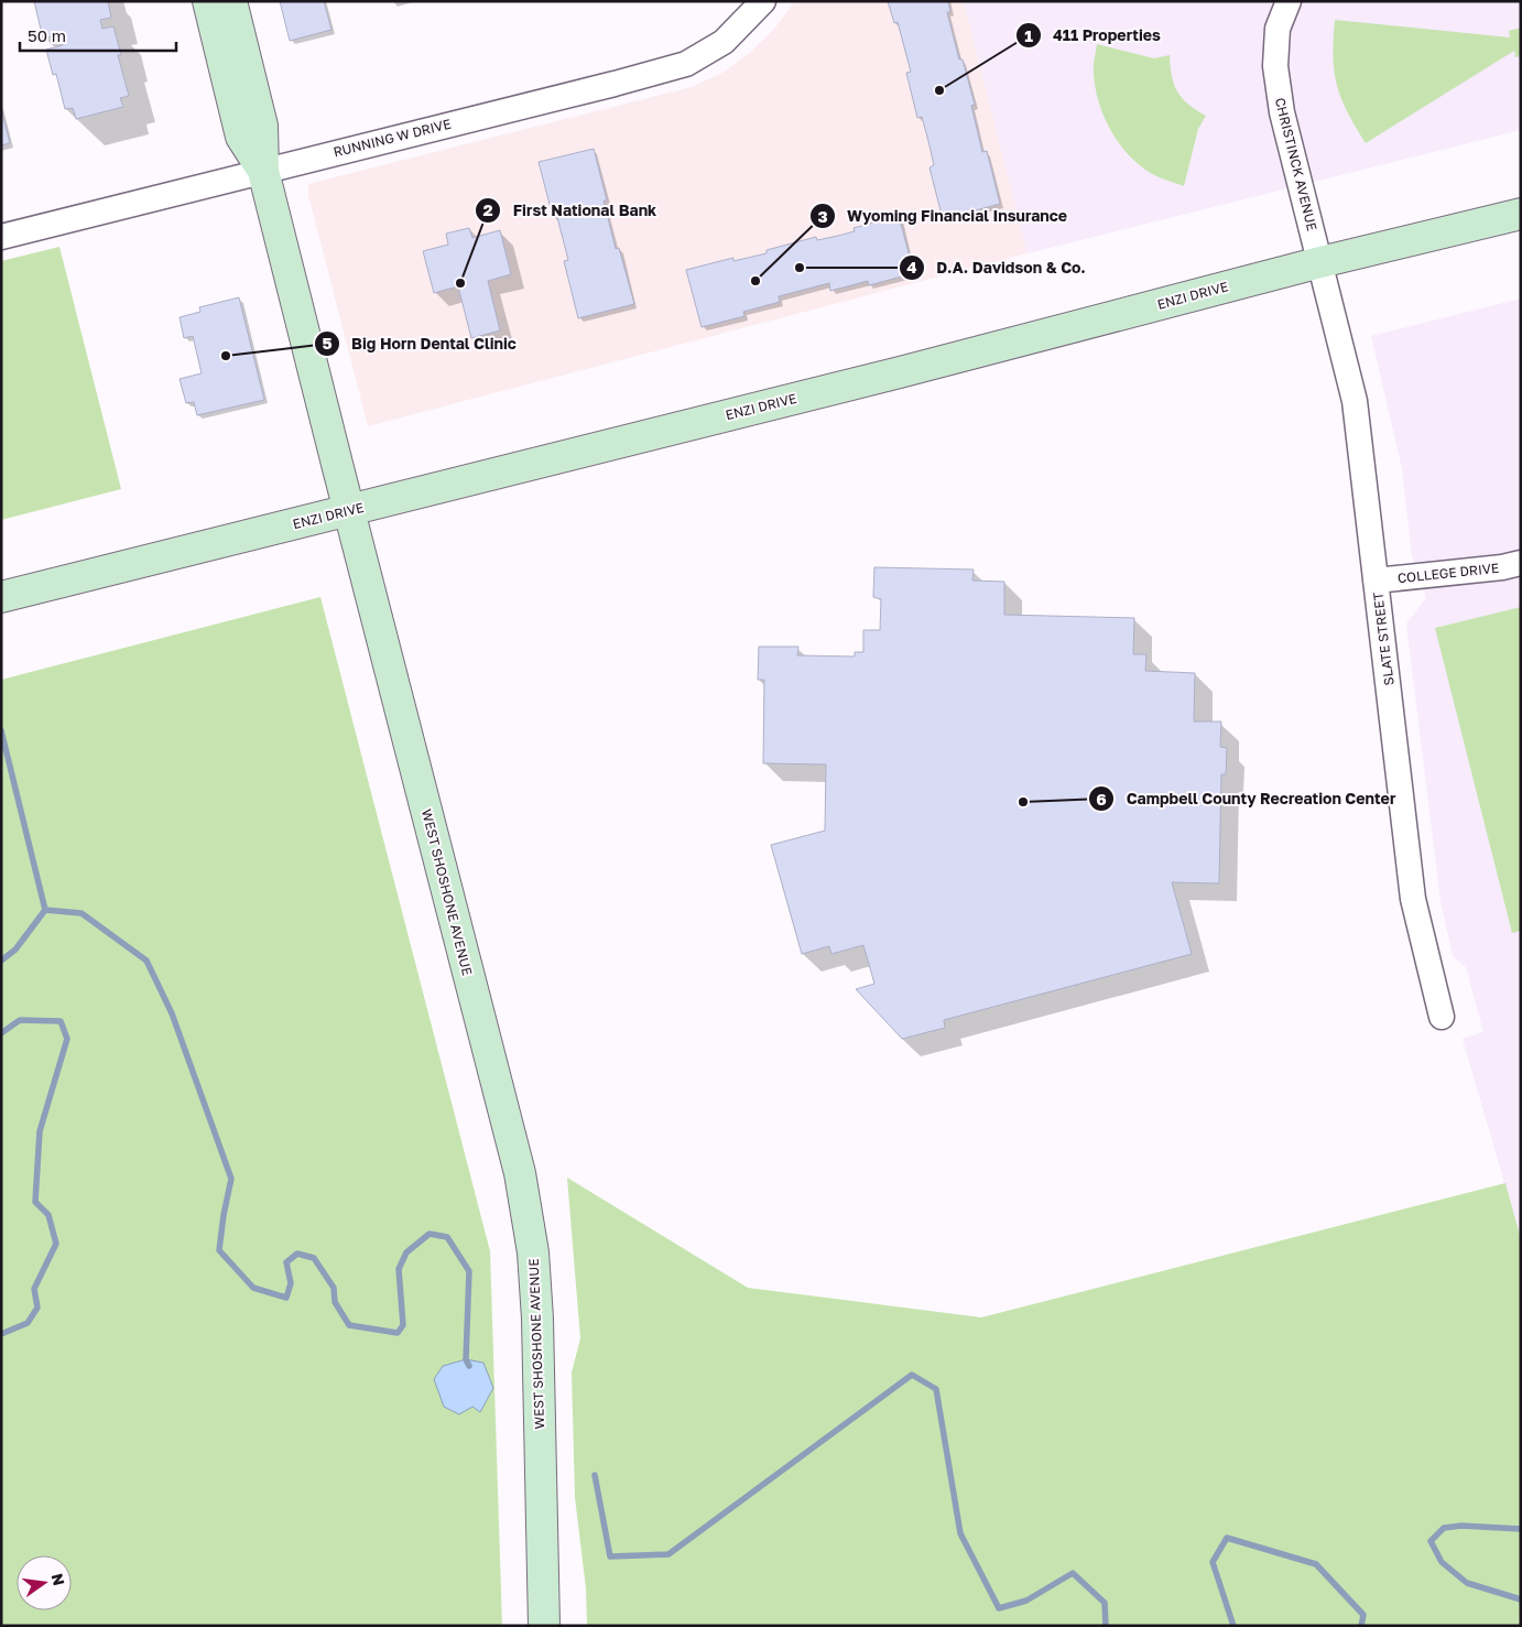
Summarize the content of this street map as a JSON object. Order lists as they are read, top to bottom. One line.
{"streets":{"street":["RUNNING W DRIVE","CHRISTINCK AVENUE","ENZI DRIVE","COLLEGE DRIVE","SLATE STREET","WEST SHOSHONE AVENUE"]},"crossings":[["RUNNING W DRIVE","WEST SHOSHONE AVENUE"],["CHRISTINCK AVENUE","ENZI DRIVE"],["CHRISTINCK AVENUE","SLATE STREET"],["ENZI DRIVE","SLATE STREET"],["ENZI DRIVE","WEST SHOSHONE AVENUE"],["COLLEGE DRIVE","SLATE STREET"]],"places":["411 Properties","D.A. Davidson & Co.","Wyoming Financial Insurance","First National Bank","Big Horn Dental Clinic","Campbell County Recreation Center"],"scale_bar":"50 m","north":"right"}
